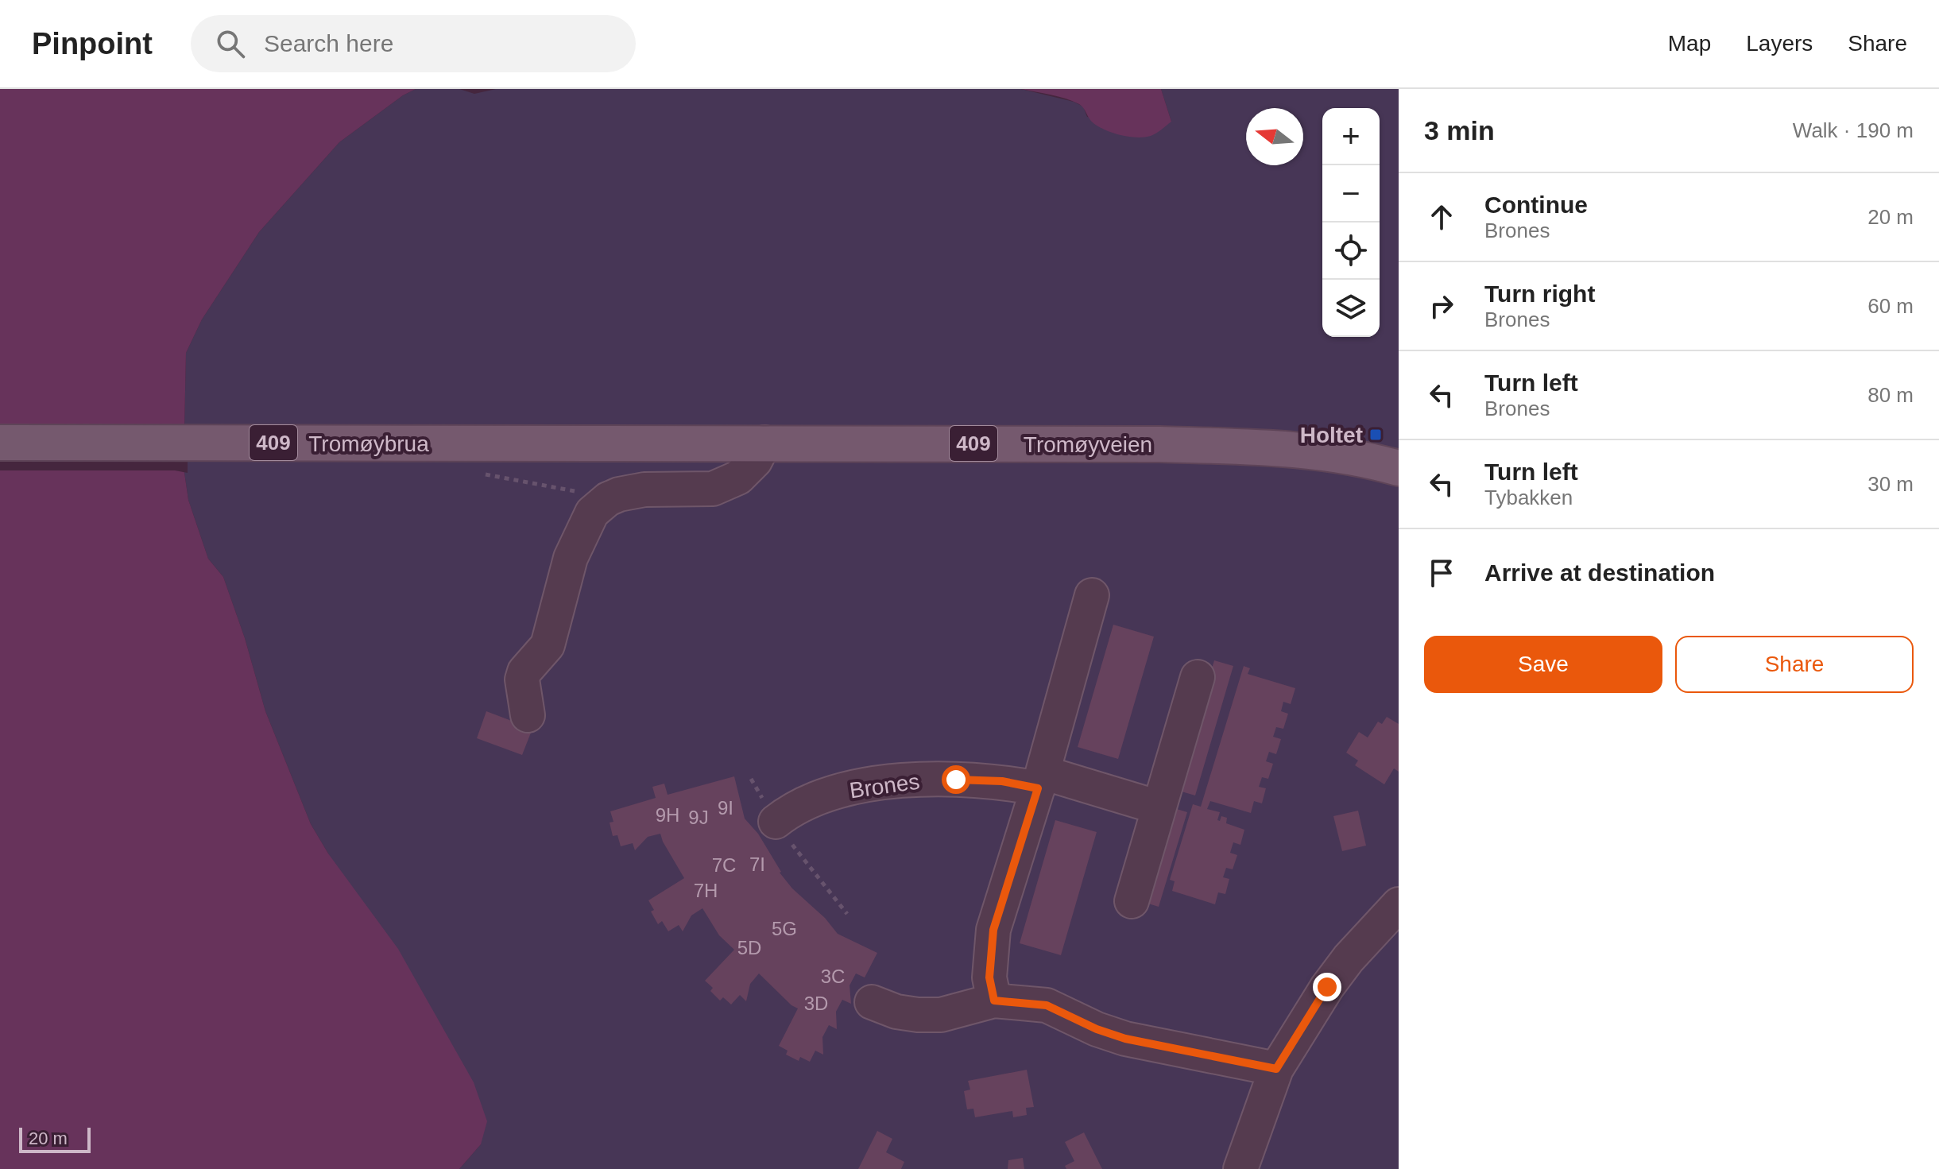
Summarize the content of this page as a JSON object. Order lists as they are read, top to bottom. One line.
{"streets":{"main road":["409","Tromøybrua","Tromøyveien"],"street":["Brones"]},"crossings":[["Tromøybrua","Tromøyveien"]],"places":{"transit":["Holtet"]},"house_numbers":["9I","9H","9J","7I","7C","7H","5G","5D","3C","3D"],"scale_bar":"20 m","north":"left","page":{"header":"Pinpoint","search":"Search here","nav":["Map","Layers","Share"],"heading":["3 min","Walk · 190 m"],"map_buttons":["+","−"],"list":[["Continue","Brones","20 m"],["Turn right","Brones","60 m"],["Turn left","Brones","80 m"],["Turn left","Tybakken","30 m"],"Arrive at destination"],"buttons":["Save","Share"],"scale":"20 m"}}
